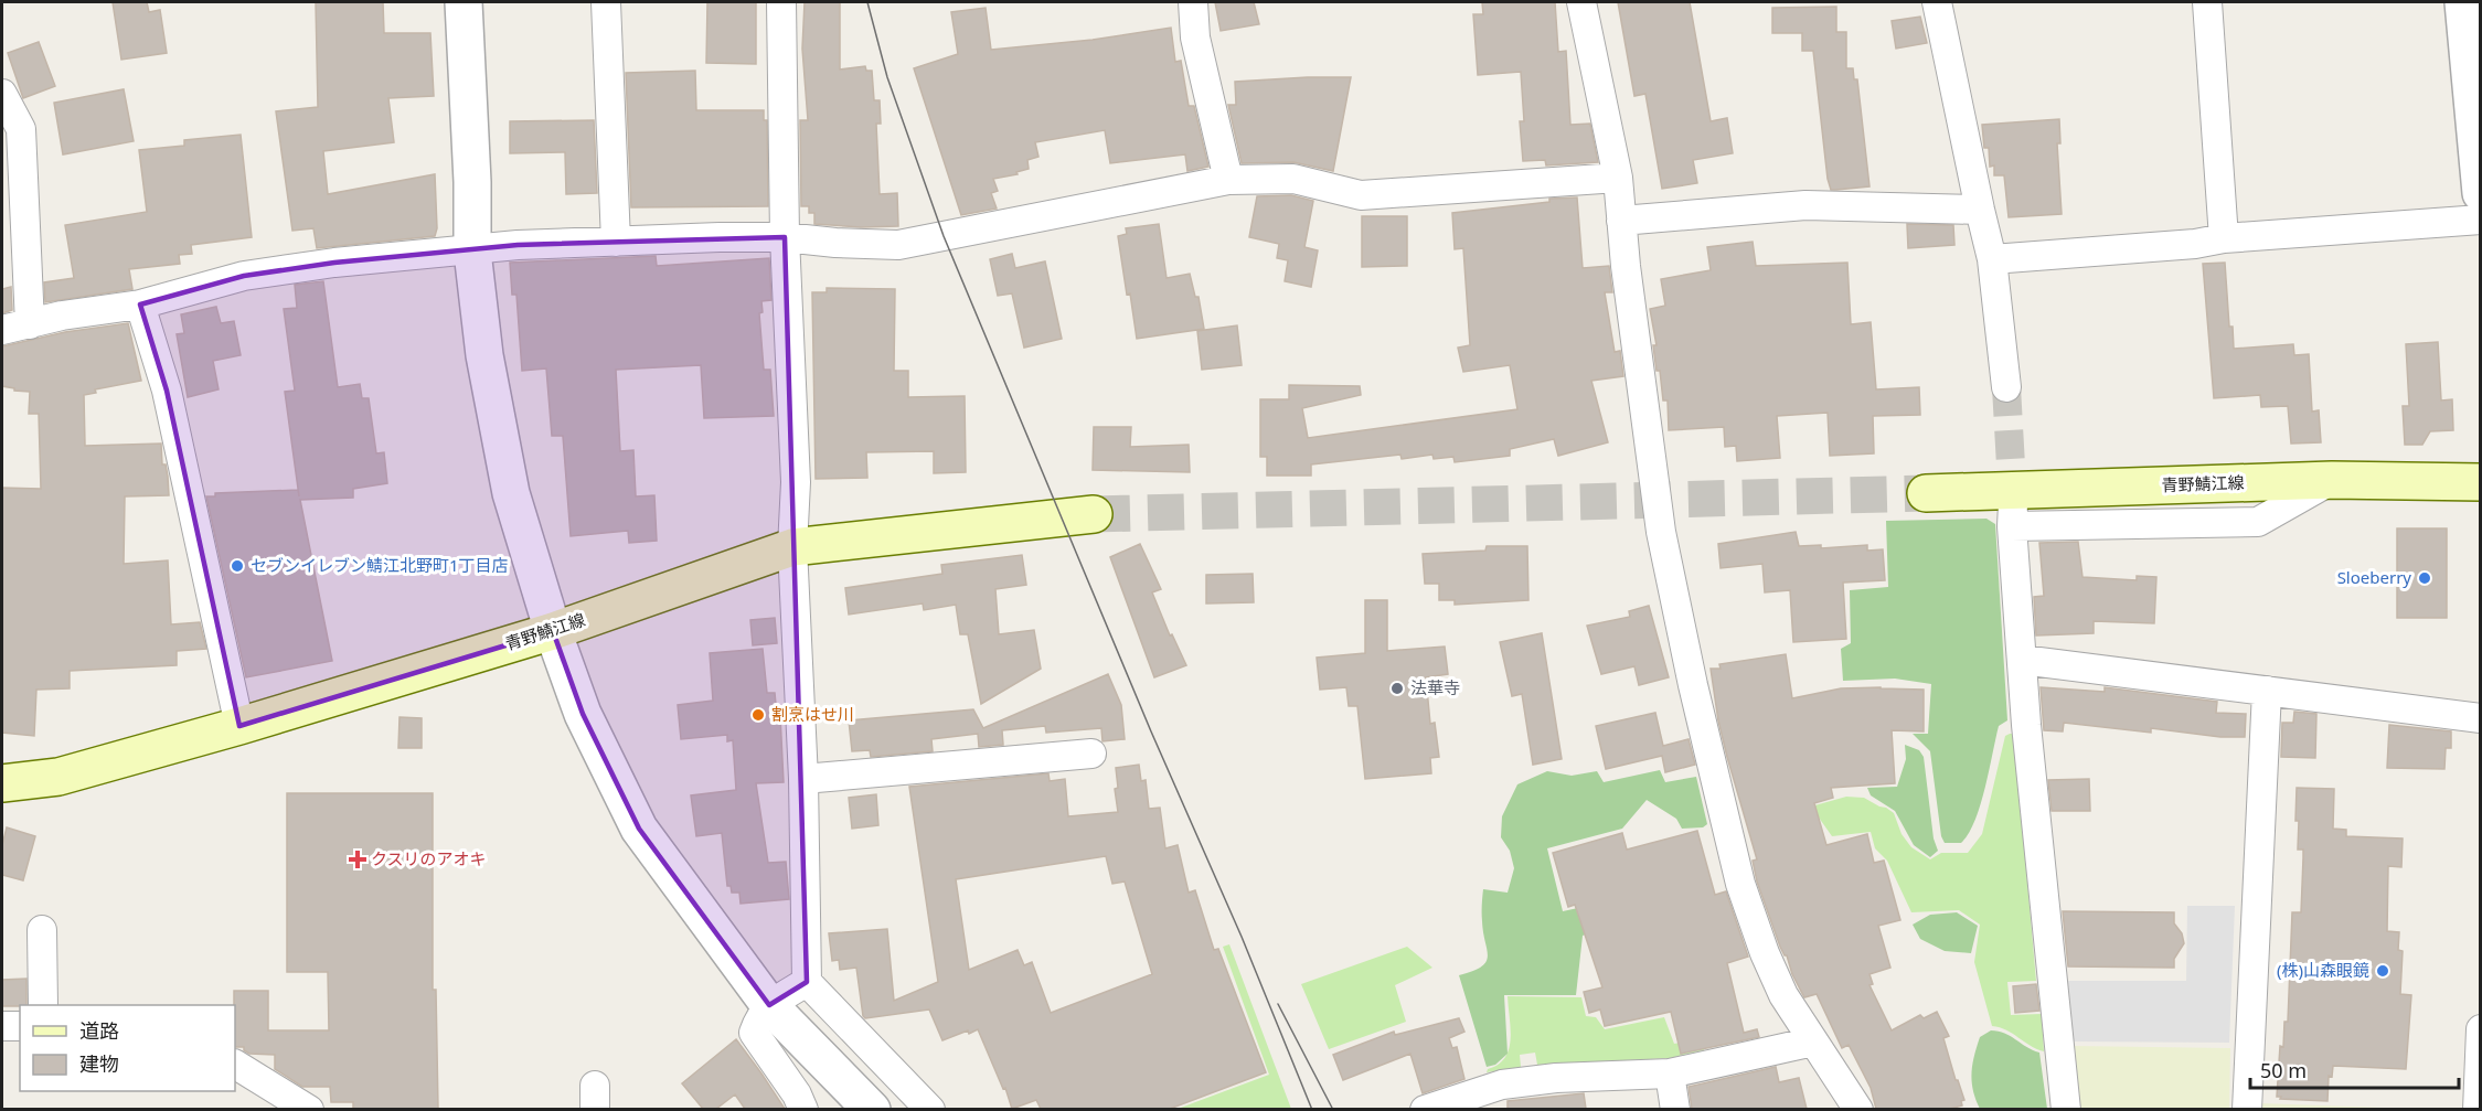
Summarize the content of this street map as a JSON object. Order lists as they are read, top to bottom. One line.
{"streets":{"main road":["青野鯖江線"]},"places":{"other":["セブンイレブン鯖江北野町1丁目店","Sloeberry","法華寺","割烹はせ川","(株)山森眼鏡"],"health":["クスリのアオキ"]},"legend":["道路","建物"],"scale_bar":"50 m"}
